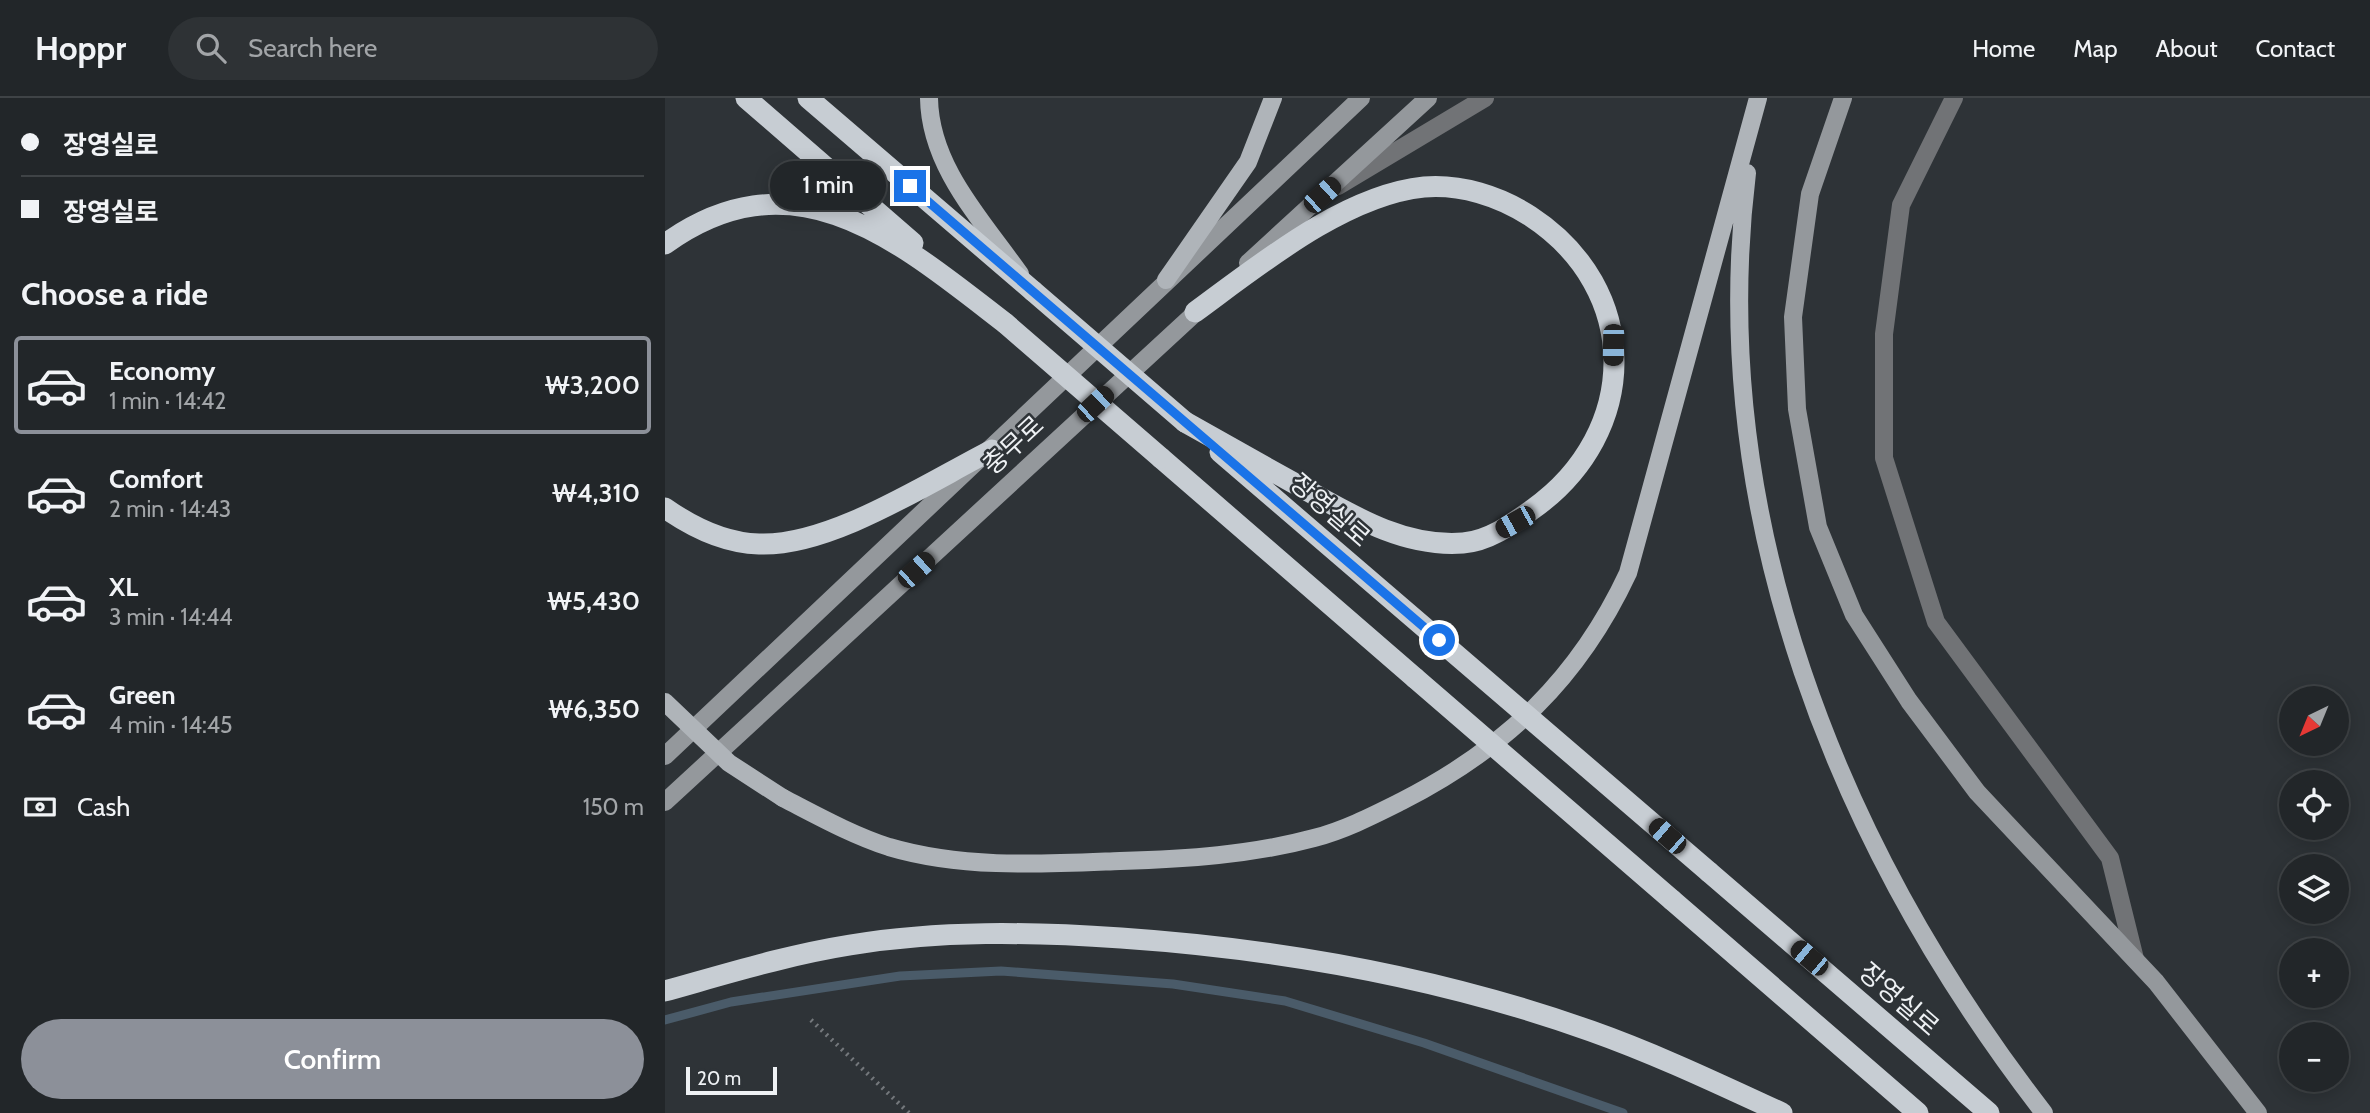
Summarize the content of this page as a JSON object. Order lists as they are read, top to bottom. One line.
{"streets":{"highway":["장영실로"],"street":["충무로"]},"scale_bar":"20 m","north":"bottom left","page":{"header":"Hoppr","search":"Search here","nav":["Home","Map","About","Contact"],"banner":["장영실로","장영실로"],"bubble":"1 min","heading":"Choose a ride","list":[{"name":"Economy","note":"1 min · 14:42","value":"₩3,200"},{"name":"Comfort","note":"2 min · 14:43","value":"₩4,310"},{"name":"XL","note":"3 min · 14:44","value":"₩5,430"},{"name":"Green","note":"4 min · 14:45","value":"₩6,350"}],"map_buttons":["+","−"],"pay":["Cash","150 m"],"buttons":"Confirm","scale":"20 m"}}
